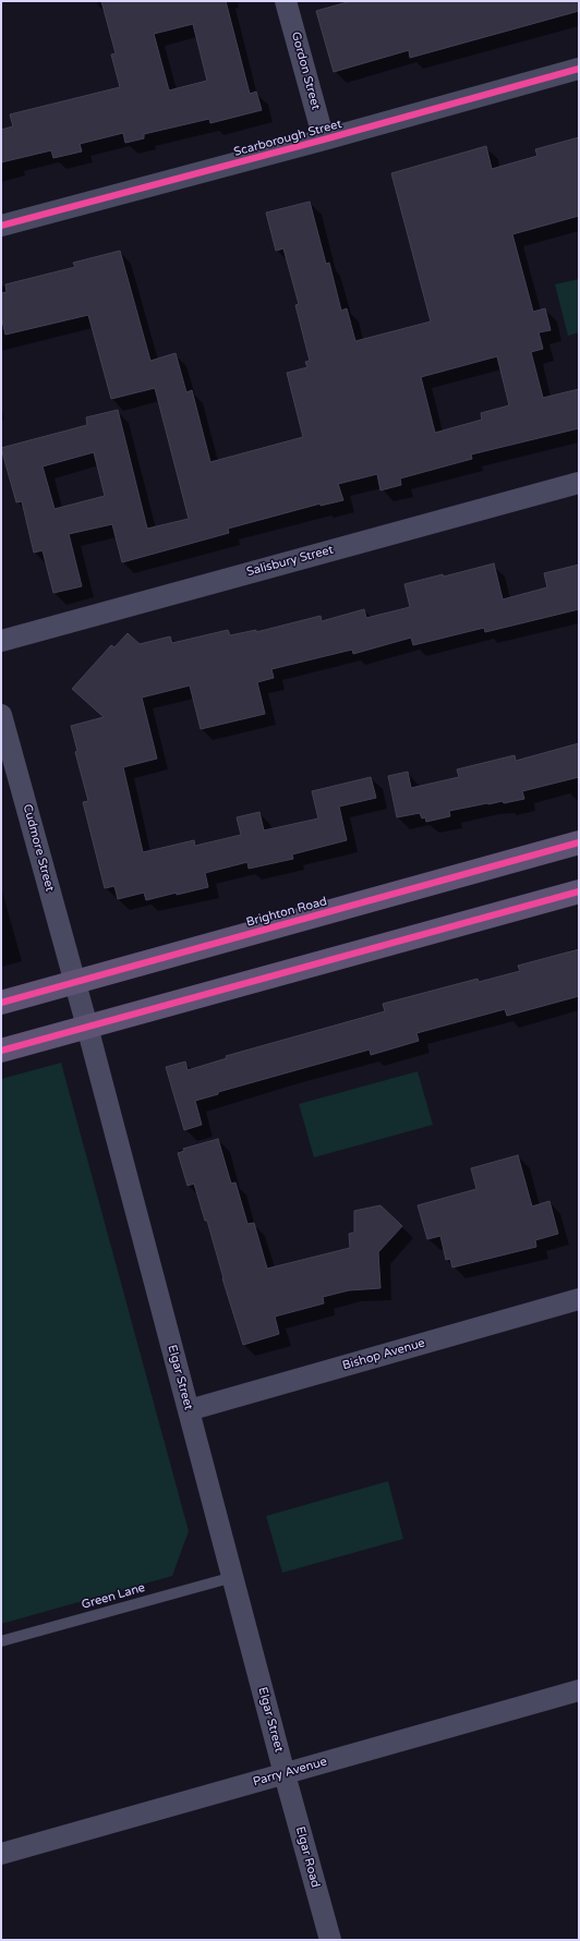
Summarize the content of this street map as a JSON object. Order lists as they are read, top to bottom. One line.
{"streets":{"main road":["Brighton Road"],"street":["Gordon Street","Scarborough Street","Salisbury Street","Cudmore Street","Bishop Avenue","Elgar Street","Parry Avenue","Elgar Road"],"lane":["Green Lane"]},"crossings":[["Gordon Street","Scarborough Street"],["Cudmore Street","Brighton Road"],["Cudmore Street","Elgar Street"],["Brighton Road","Elgar Street"],["Bishop Avenue","Elgar Street"],["Elgar Street","Green Lane"],["Elgar Street","Parry Avenue"],["Elgar Street","Elgar Road"],["Parry Avenue","Elgar Road"]]}
